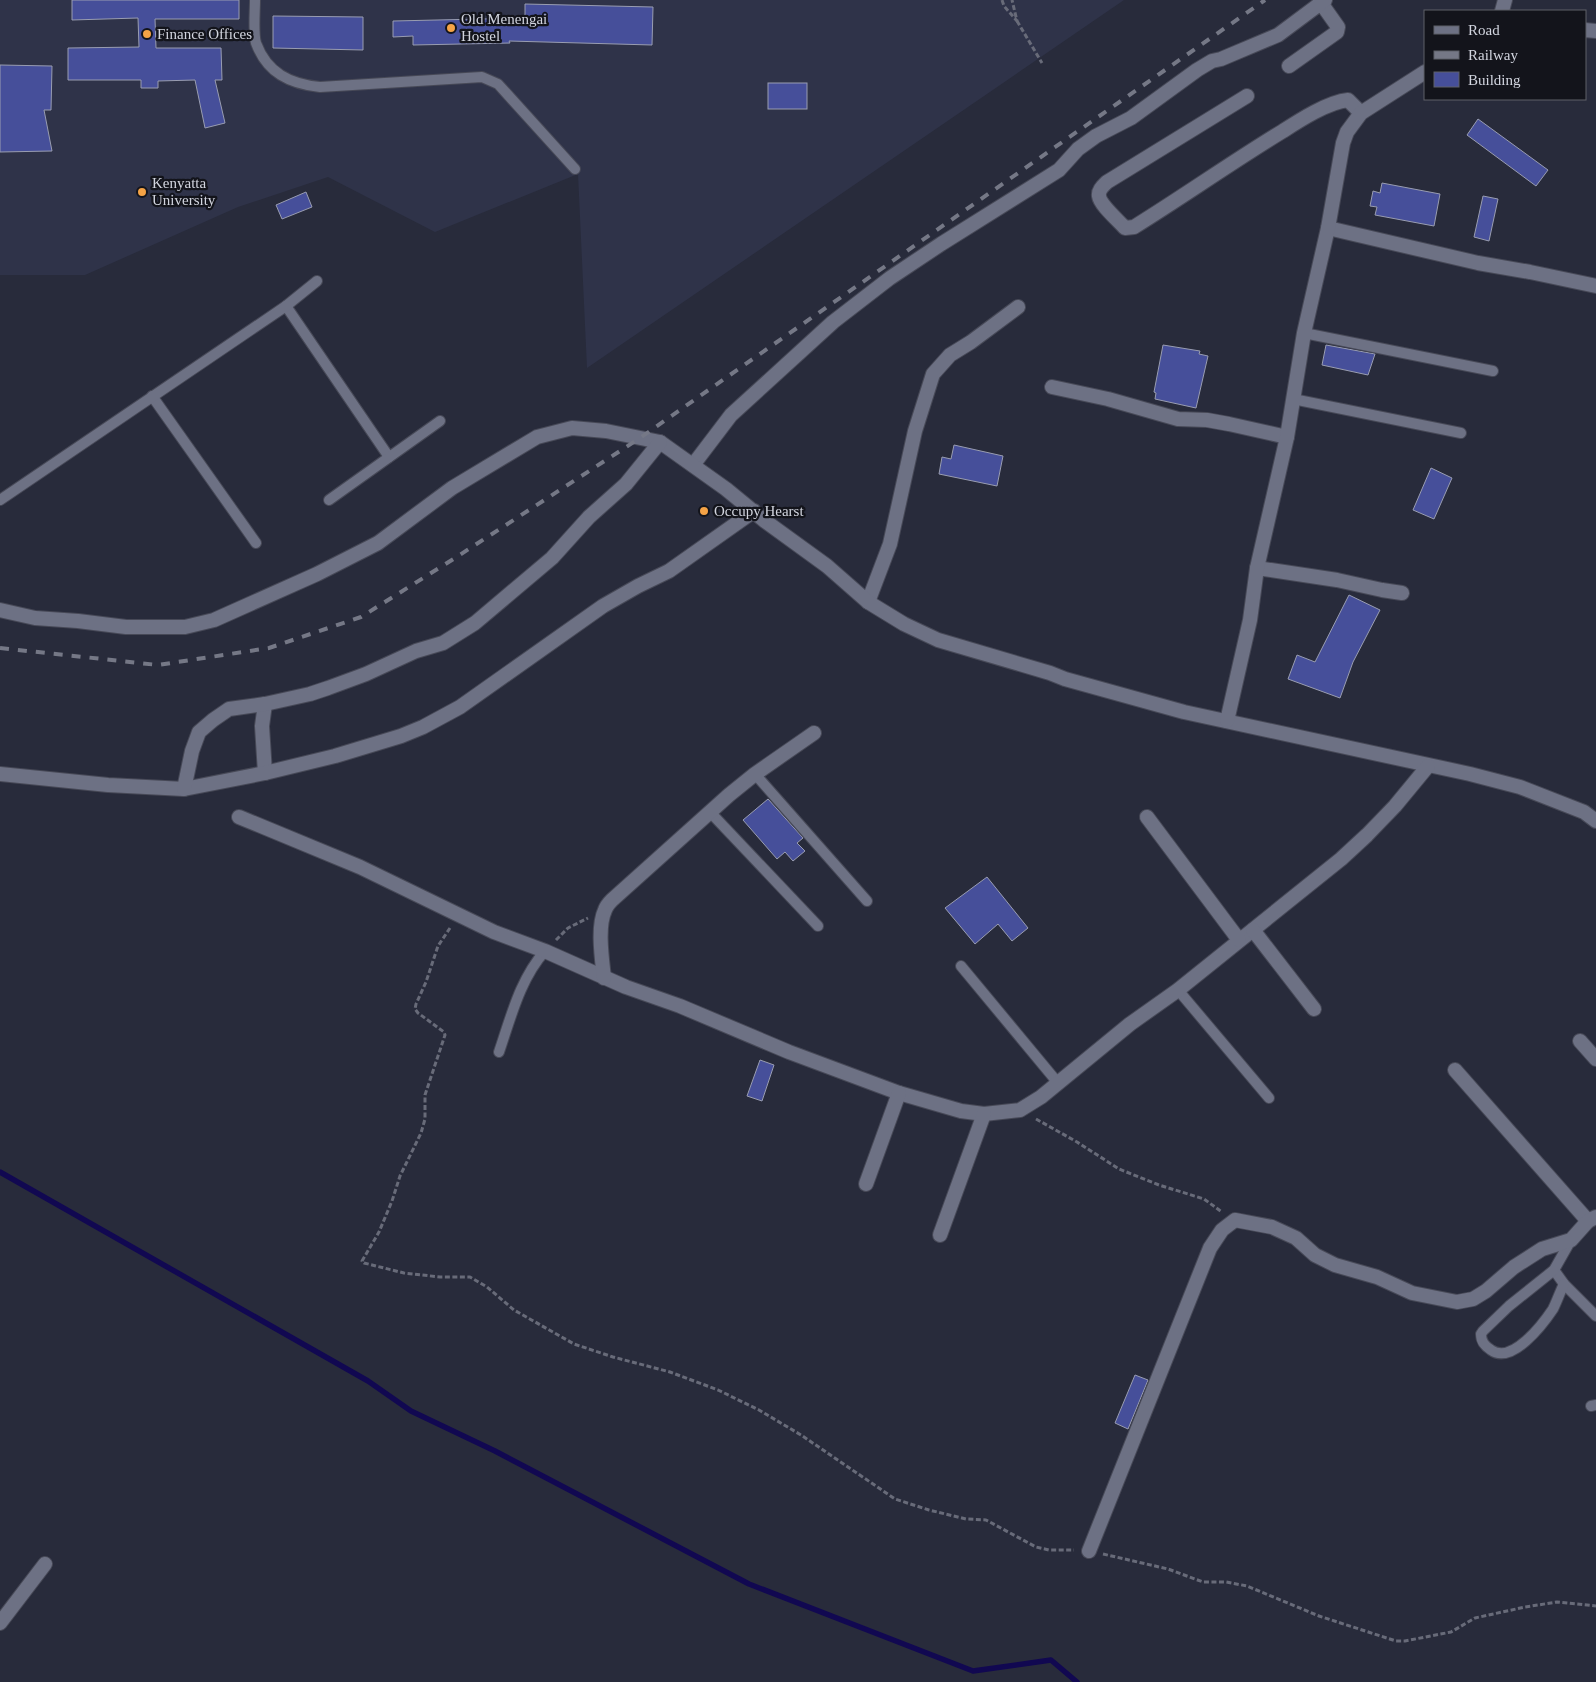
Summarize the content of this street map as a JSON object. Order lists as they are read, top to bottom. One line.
{"places":["Old Menengai Hostel","Finance Offices","Kenyatta University","Occupy Hearst"],"legend":["Road","Railway","Building"]}
